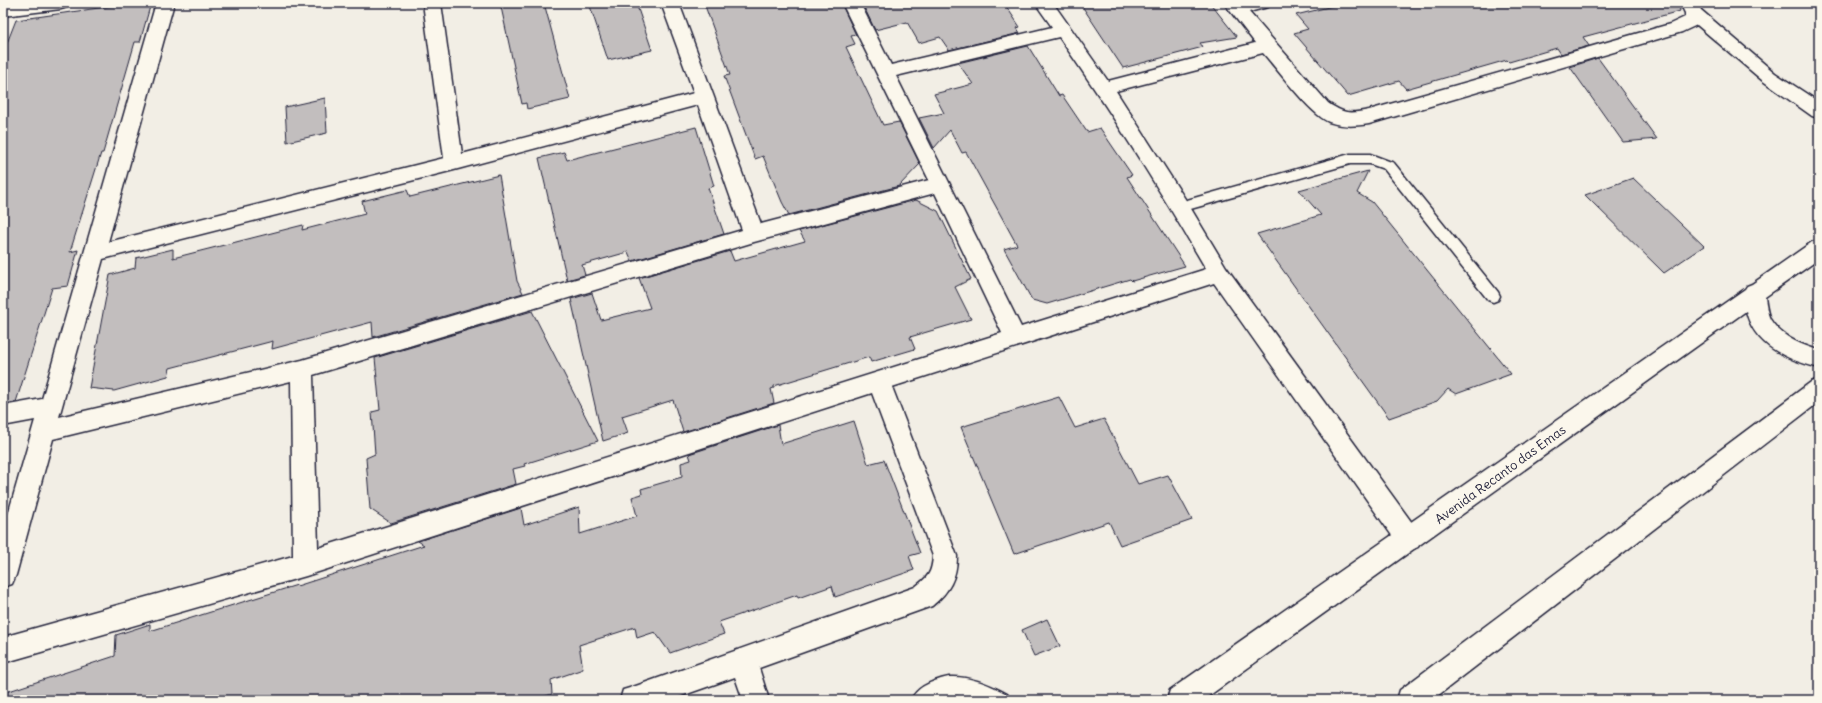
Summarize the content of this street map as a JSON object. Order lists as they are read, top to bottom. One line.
{"streets":{"street":["Avenida Recanto das Emas"]}}
